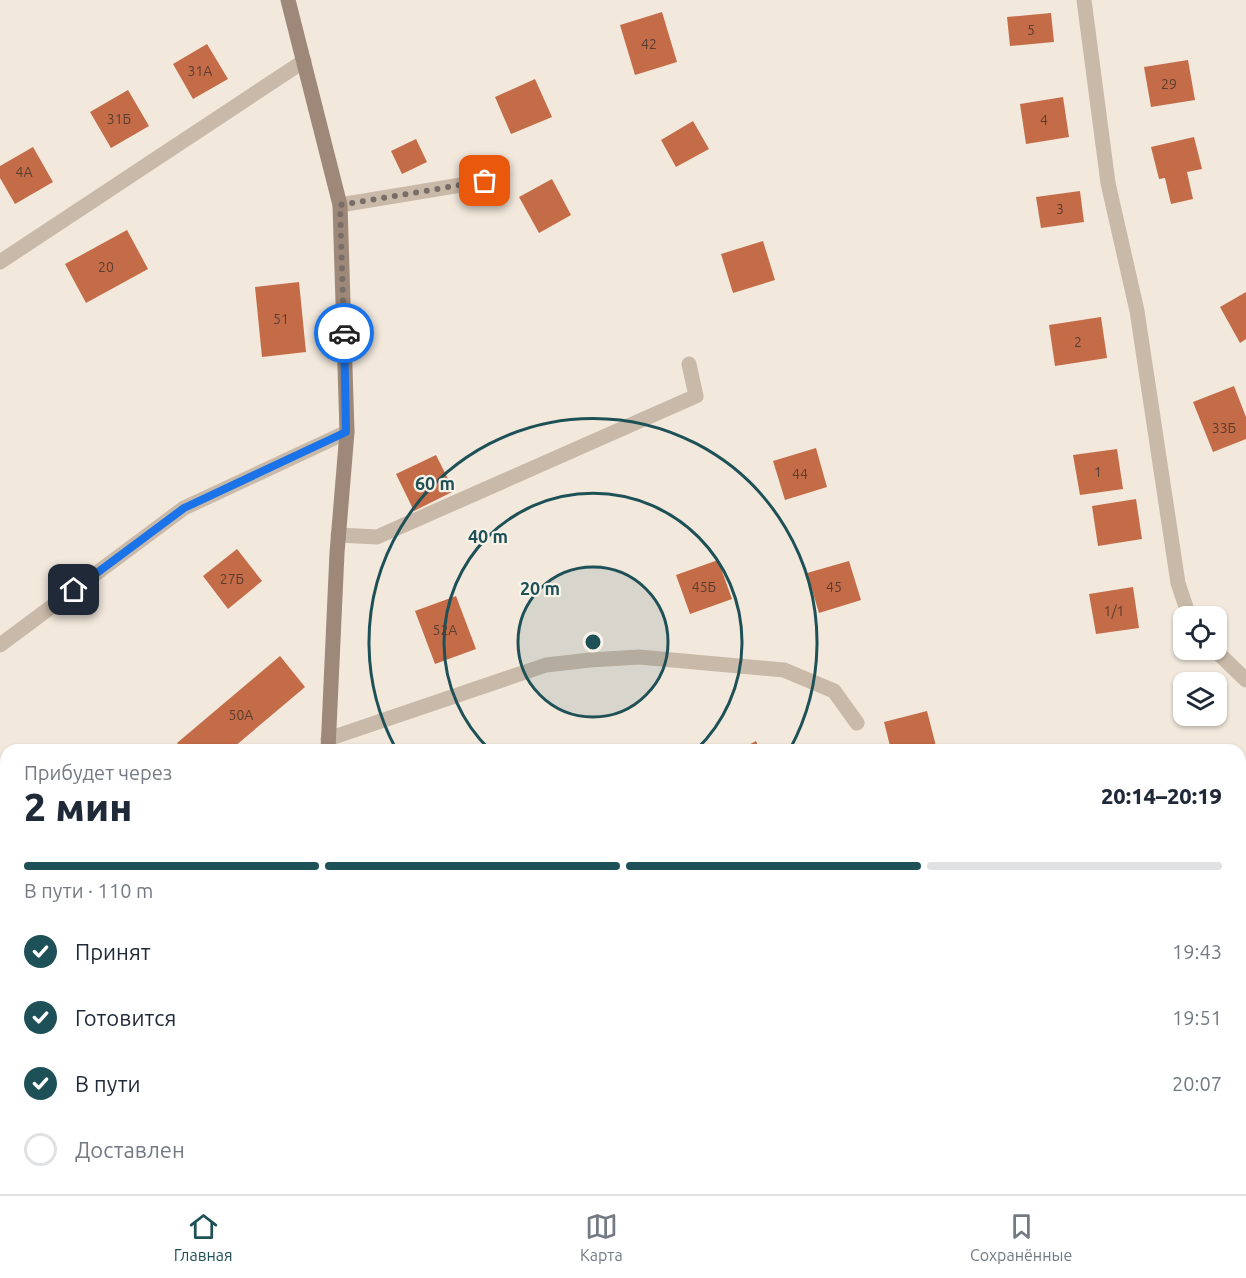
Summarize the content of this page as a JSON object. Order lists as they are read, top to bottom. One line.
{"house_numbers":["5","42","31А","29","31Б","4","4А","3","20","51","2","33Б","1","44","27Б","45Б","45","1/1","52А","50А"],"page":{"heading":["2 мин","Прибудет через","20:14–20:19"],"bar":"В пути · 110 m","list":[["Принят","19:43"],["Готовится","19:51"],["В пути","20:07"],"Доставлен"],"tabs":["Главная","Карта","Сохранённые"]},"rings":["60 m","40 m","20 m"]}
